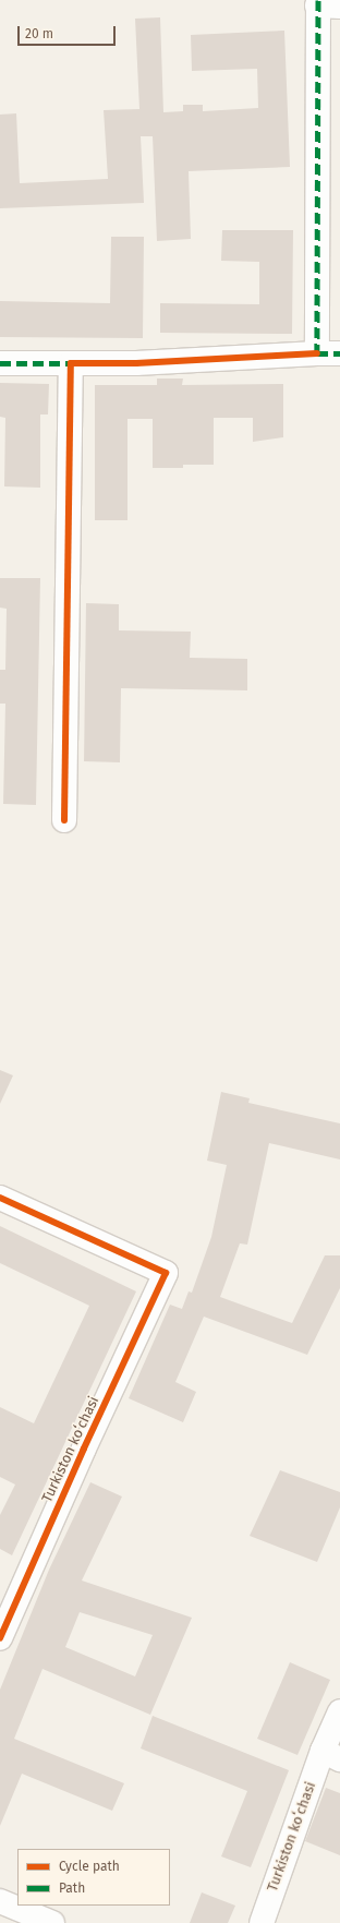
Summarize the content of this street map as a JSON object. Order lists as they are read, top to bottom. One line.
{"streets":{"street":["Turkiston koʻchasi"]},"legend":["Cycle path","Path"],"scale_bar":"20 m"}
